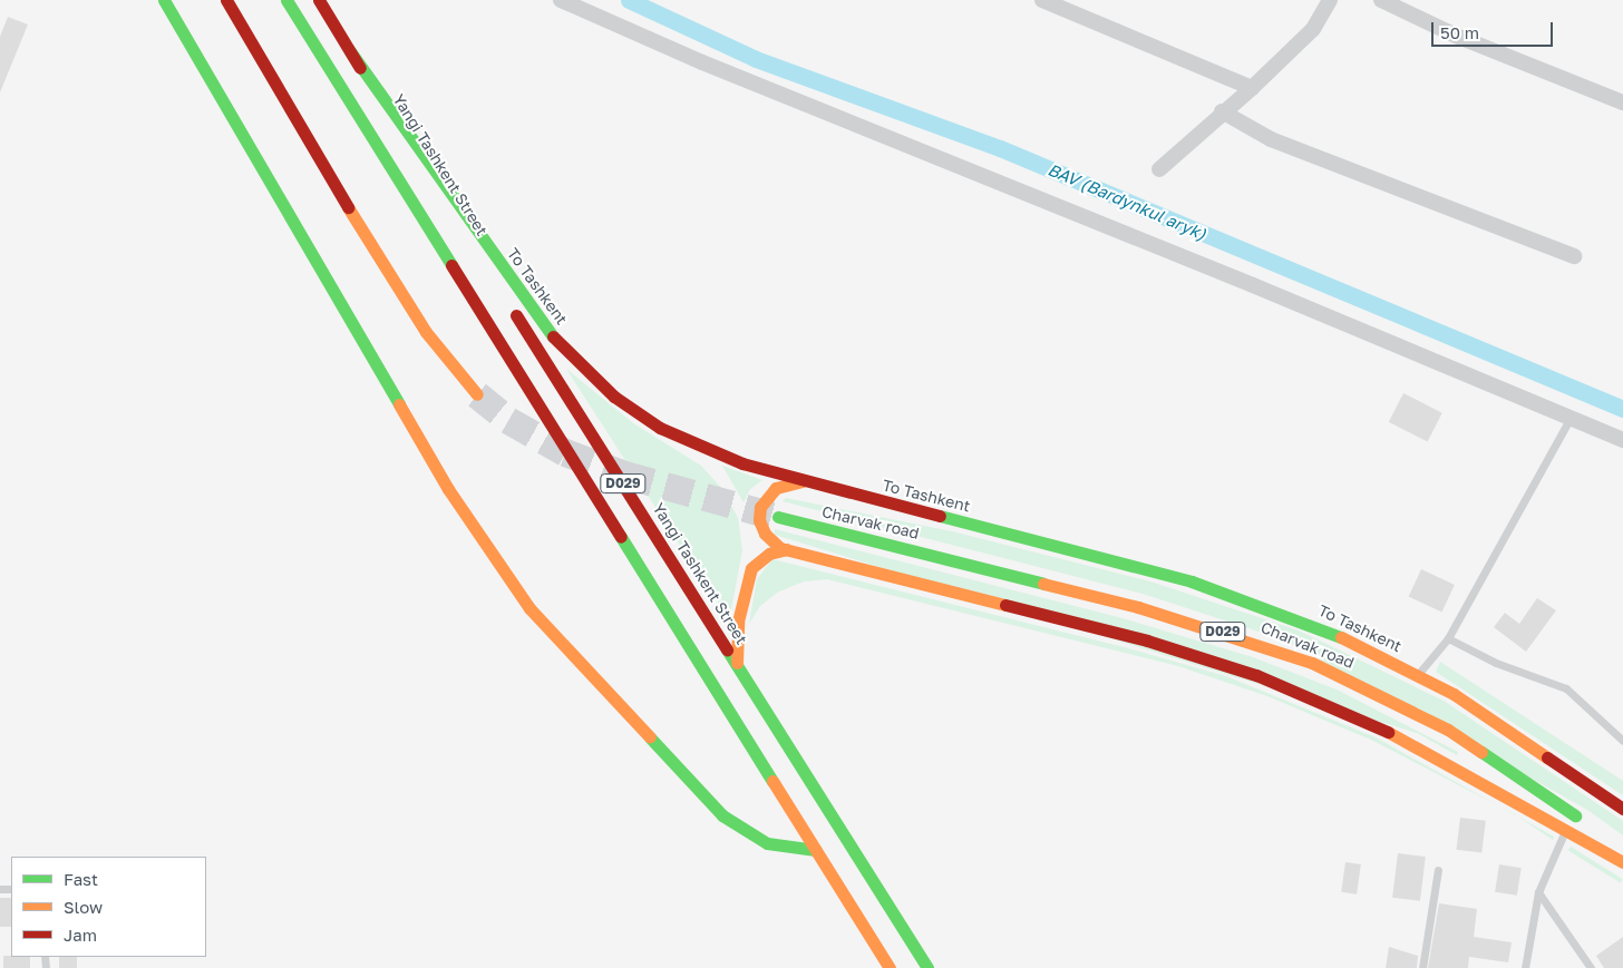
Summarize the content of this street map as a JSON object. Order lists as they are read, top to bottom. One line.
{"streets":{"main road":["Yangi Tashkent Street","To Tashkent","D029","Charvak road"]},"crossings":[["Yangi Tashkent Street","To Tashkent"]],"water":["BAV (Bardynkul aryk)"],"legend":["Fast","Slow","Jam"],"scale_bar":"50 m"}
